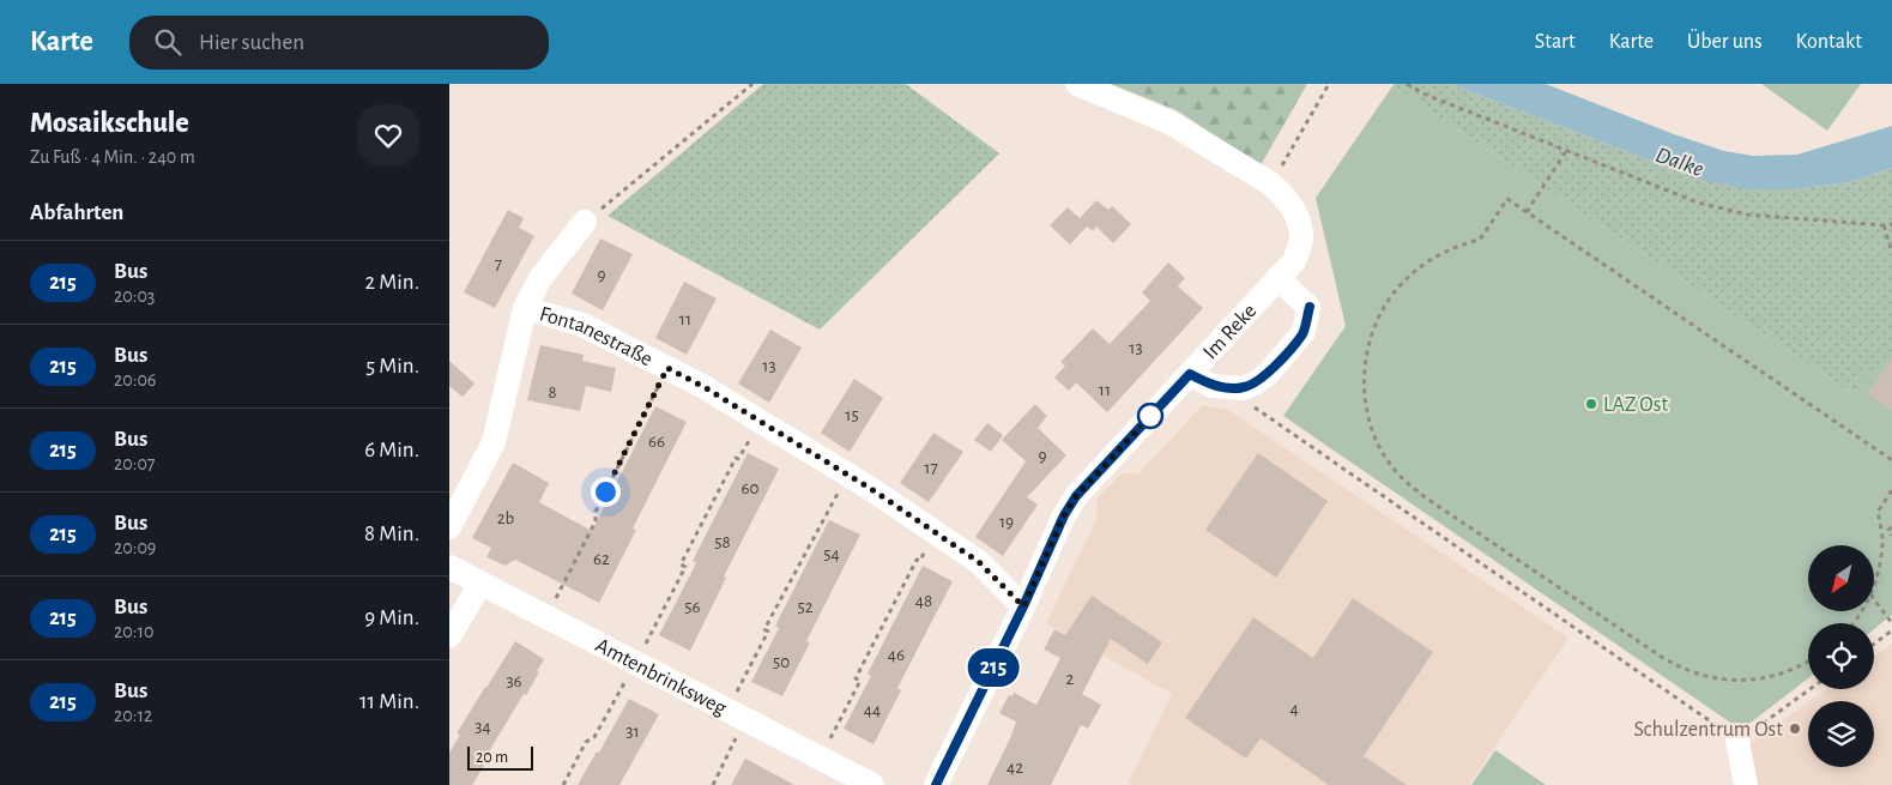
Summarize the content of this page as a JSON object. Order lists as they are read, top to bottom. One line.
{"streets":{"street":["Im Reke","Fontanestraße","Amtenbrinksweg"]},"crossings":[["Im Reke","Fontanestraße"]],"water":["Dalke"],"places":["LAZ Ost","Schulzentrum Ost"],"lines":["bus line 215"],"house_numbers":["7","9","11","13","13","11","8","15","66","9","17","60","2b","19","58","54","62","48","56","52","46","50","2","36","4","44","34","31","42"],"scale_bar":"20 m","north":"bottom left","page":{"header":"Karte","search":"Hier suchen","nav":["Start","Karte","Über uns","Kontakt"],"heading":[["Mosaikschule","Zu Fuß · 4 Min. · 240 m"],"Abfahrten"],"on_map":"215","list":[{"mark":"215","name":"Bus","note":"20:03","value":"2 Min."},{"mark":"215","name":"Bus","note":"20:06","value":"5 Min."},{"mark":"215","name":"Bus","note":"20:07","value":"6 Min."},{"mark":"215","name":"Bus","note":"20:09","value":"8 Min."},{"mark":"215","name":"Bus","note":"20:10","value":"9 Min."},{"mark":"215","name":"Bus","note":"20:12","value":"11 Min."}],"scale":"20 m"}}
